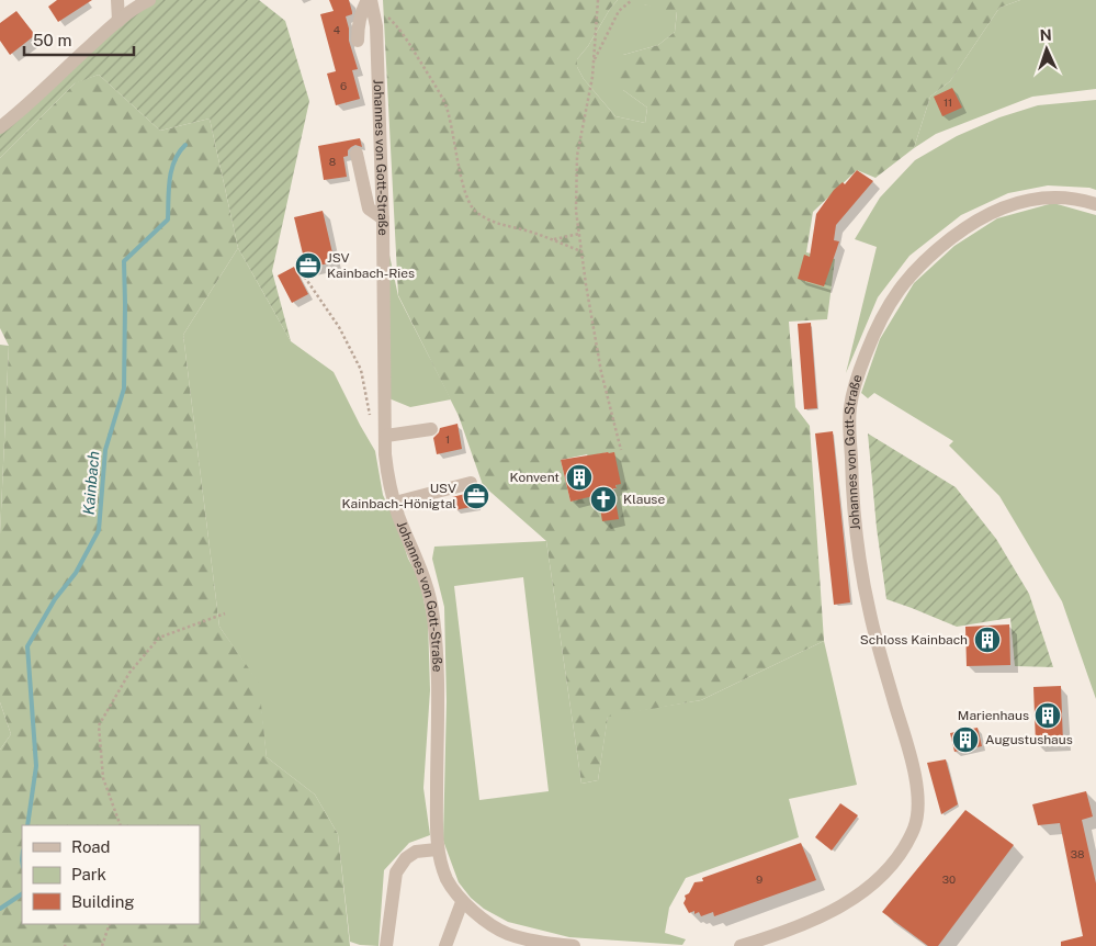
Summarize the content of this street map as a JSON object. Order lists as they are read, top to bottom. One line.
{"streets":{"street":["Johannes von Gott-Straße"]},"water":["Kainbach"],"places":{"office":["JSV Kainbach-Ries","USV Kainbach-Hönigtal"],"building":["Konvent","Schloss Kainbach","Marienhaus","Augustushaus"],"church":["Klause"]},"house_numbers":["4","6","11","8","1","38","9","30"],"legend":["Road","Park","Building"],"scale_bar":"50 m","north":"top"}
